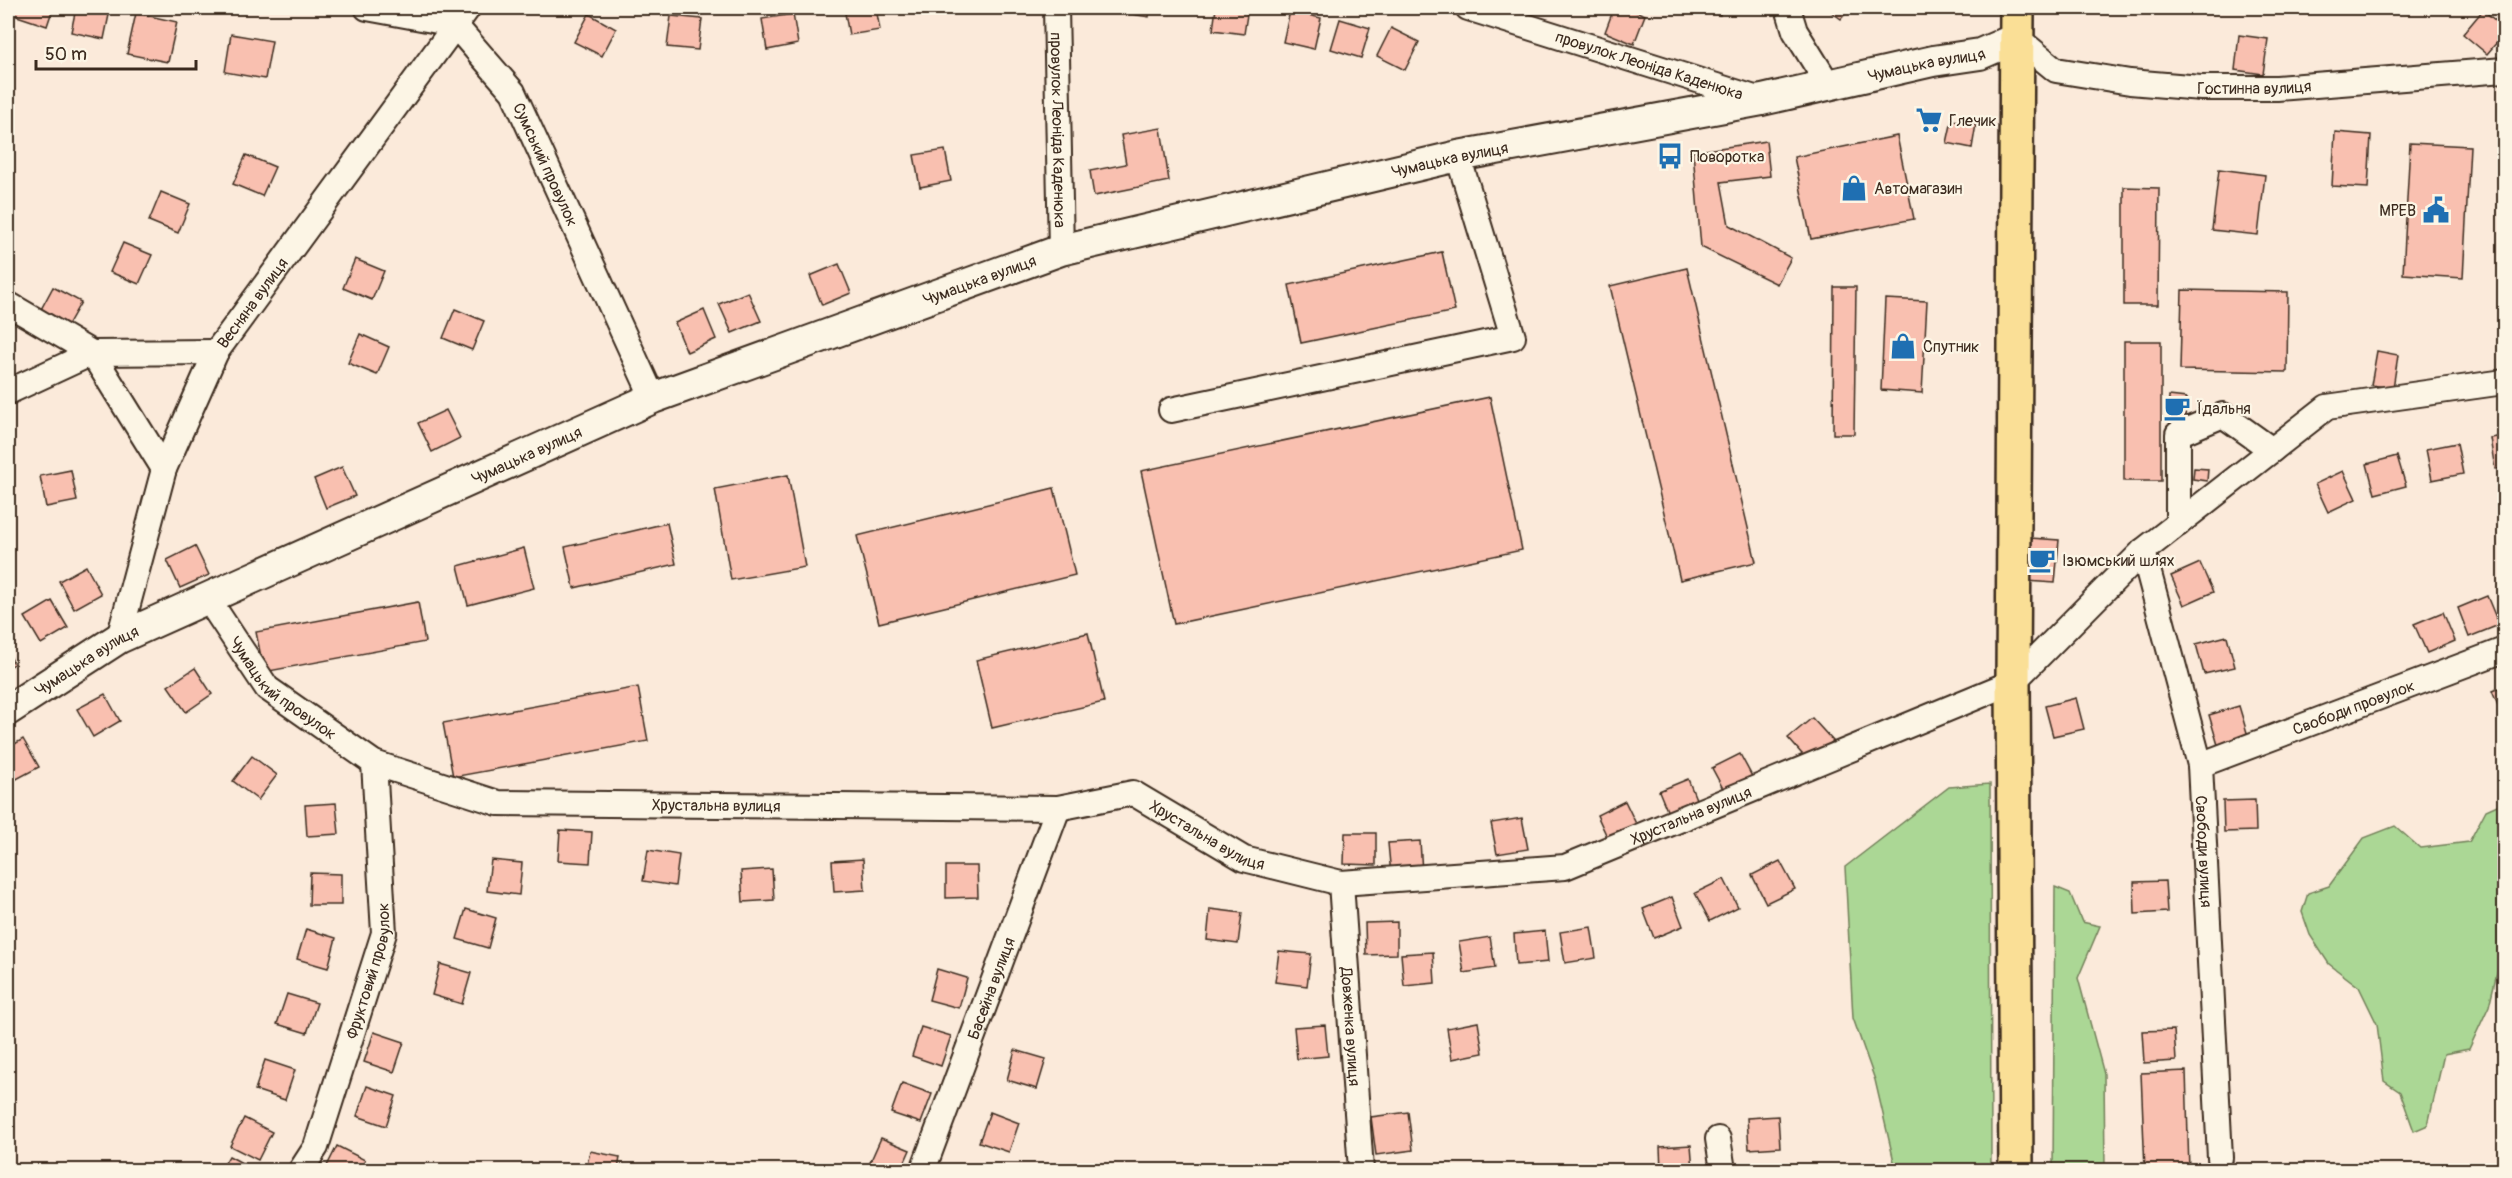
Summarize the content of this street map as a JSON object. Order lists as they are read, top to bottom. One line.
{"streets":{"street":["Чумацька вулиця","провулок Леоніда Каденюка","Гостинна вулиця","Сумський провулок","Весняна вулиця","Чумацький провулок","Свободи провулок","Хрустальна вулиця","Свободи вулиця","Фруктовий провулок","Басейна вулиця","Довженка вулиця"]},"crossings":[["Чумацька вулиця","провулок Леоніда Каденюка"],["Чумацька вулиця","Гостинна вулиця"],["Чумацька вулиця","Сумський провулок"],["Чумацька вулиця","Весняна вулиця"],["Чумацька вулиця","Чумацький провулок"],["Сумський провулок","Весняна вулиця"],["Чумацький провулок","Хрустальна вулиця"],["Чумацький провулок","Фруктовий провулок"],["Свободи провулок","Свободи вулиця"],["Хрустальна вулиця","Фруктовий провулок"],["Хрустальна вулиця","Басейна вулиця"],["Хрустальна вулиця","Довженка вулиця"]],"places":{"supermarket":["Глечик"],"bus stop":["Поворотка"],"shop":["Автомагазин","Спутник"],"public building":["МРЕВ"],"cafe":["Їдальня","Ізюмський шлях"]},"scale_bar":"50 m"}
